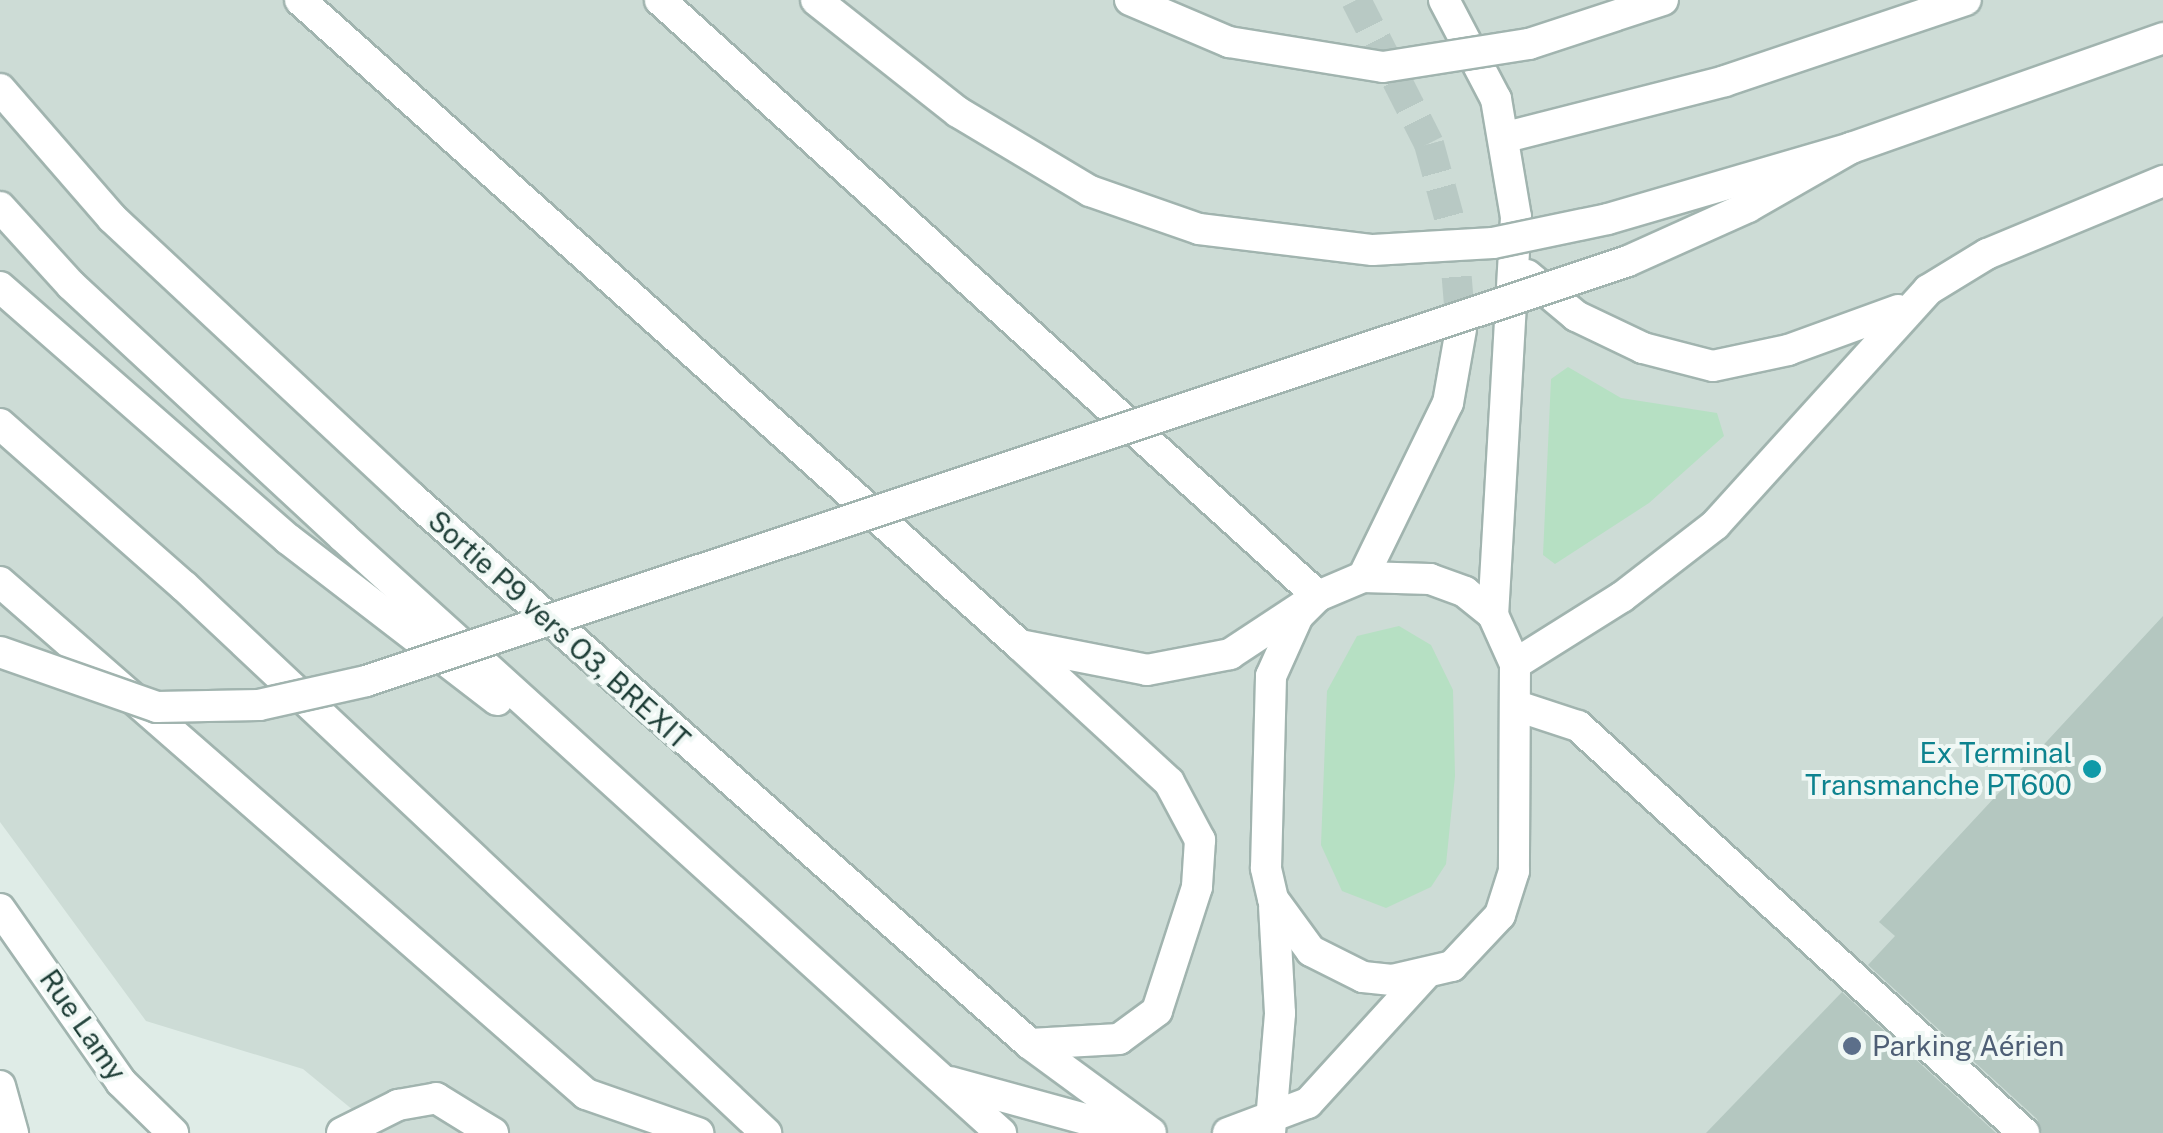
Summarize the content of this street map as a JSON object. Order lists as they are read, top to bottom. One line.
{"streets":{"street":["Sortie P9 vers O3, BREXIT","Rue Lamy"]},"places":["Ex Terminal Transmanche PT600","Parking Aérien"]}
